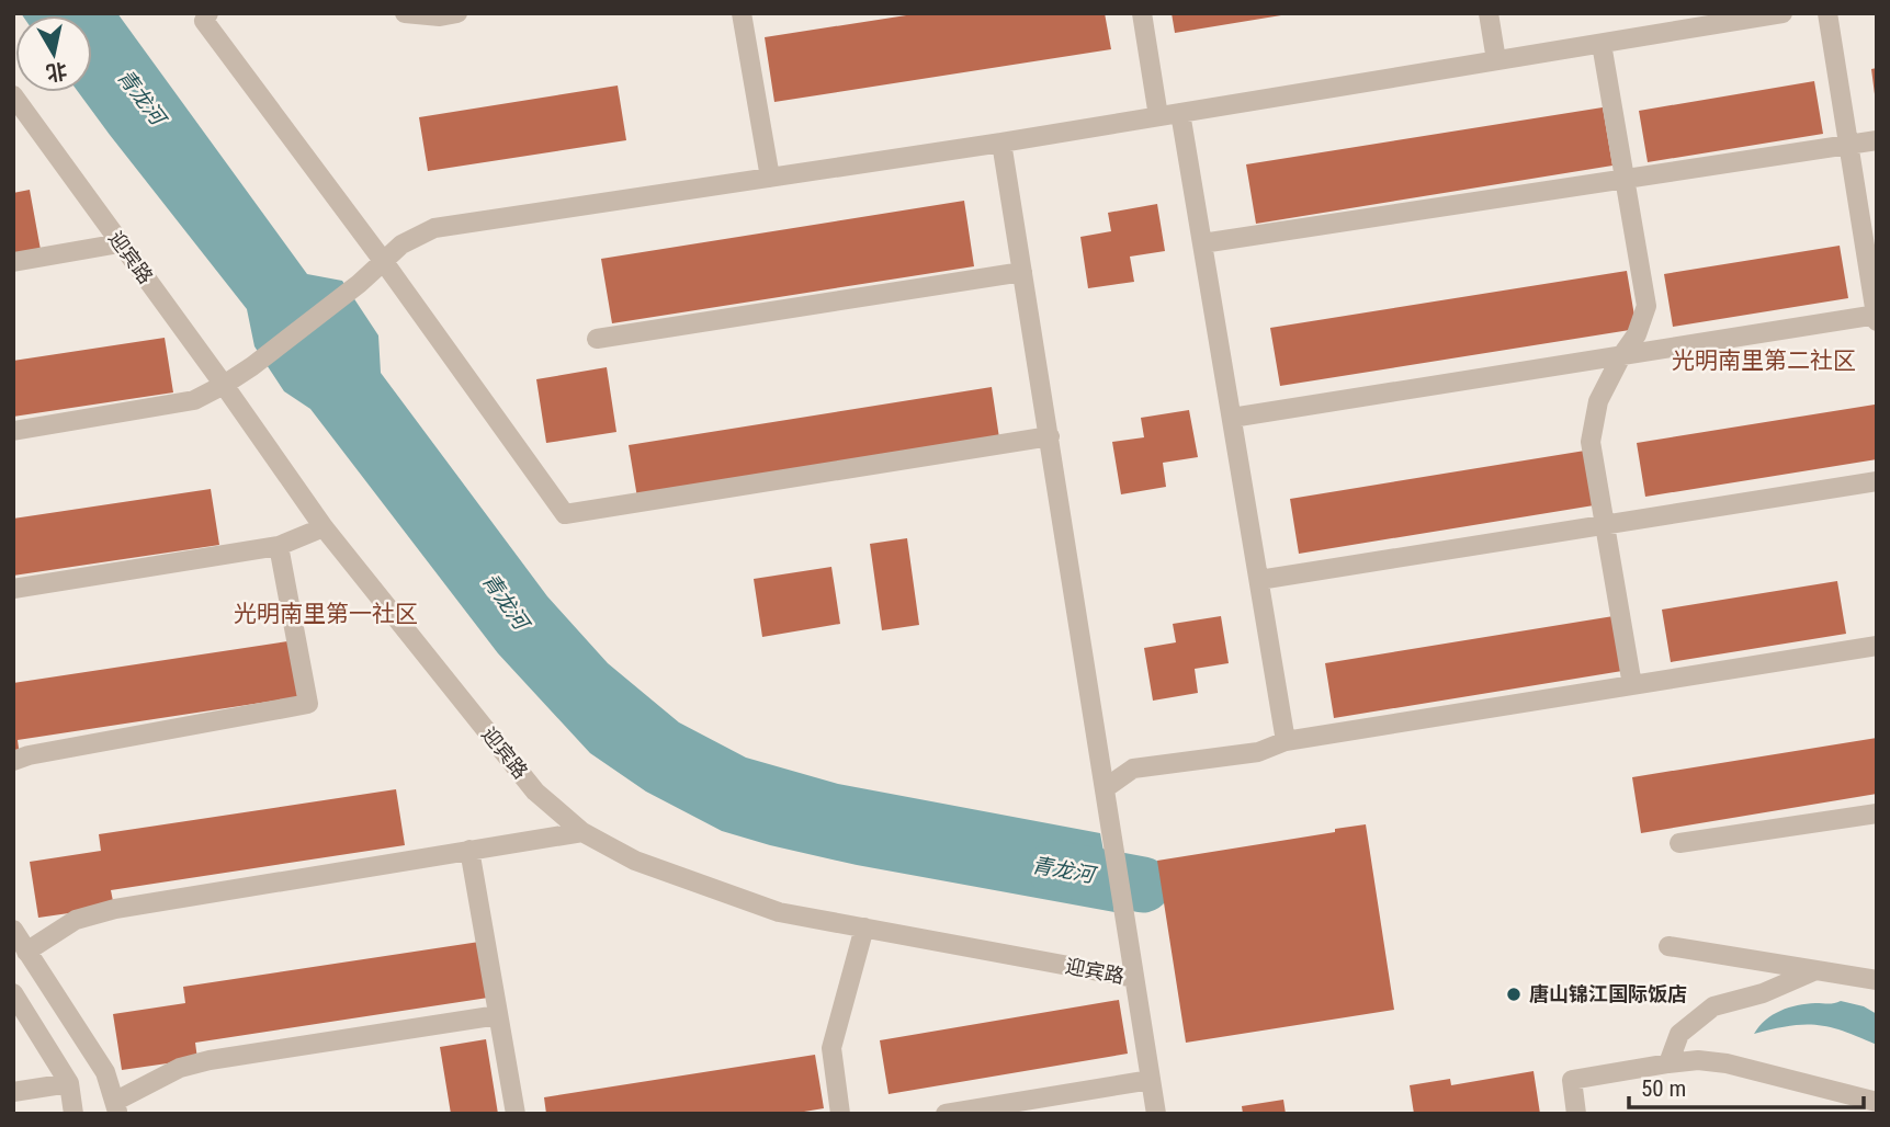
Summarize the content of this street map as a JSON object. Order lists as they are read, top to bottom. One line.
{"streets":{"street":["迎宾路"]},"districts":["光明南里第二社区","光明南里第一社区"],"water":["青龙河"],"places":["唐山锦江国际饭店"],"scale_bar":"50 m","north":"bottom"}
